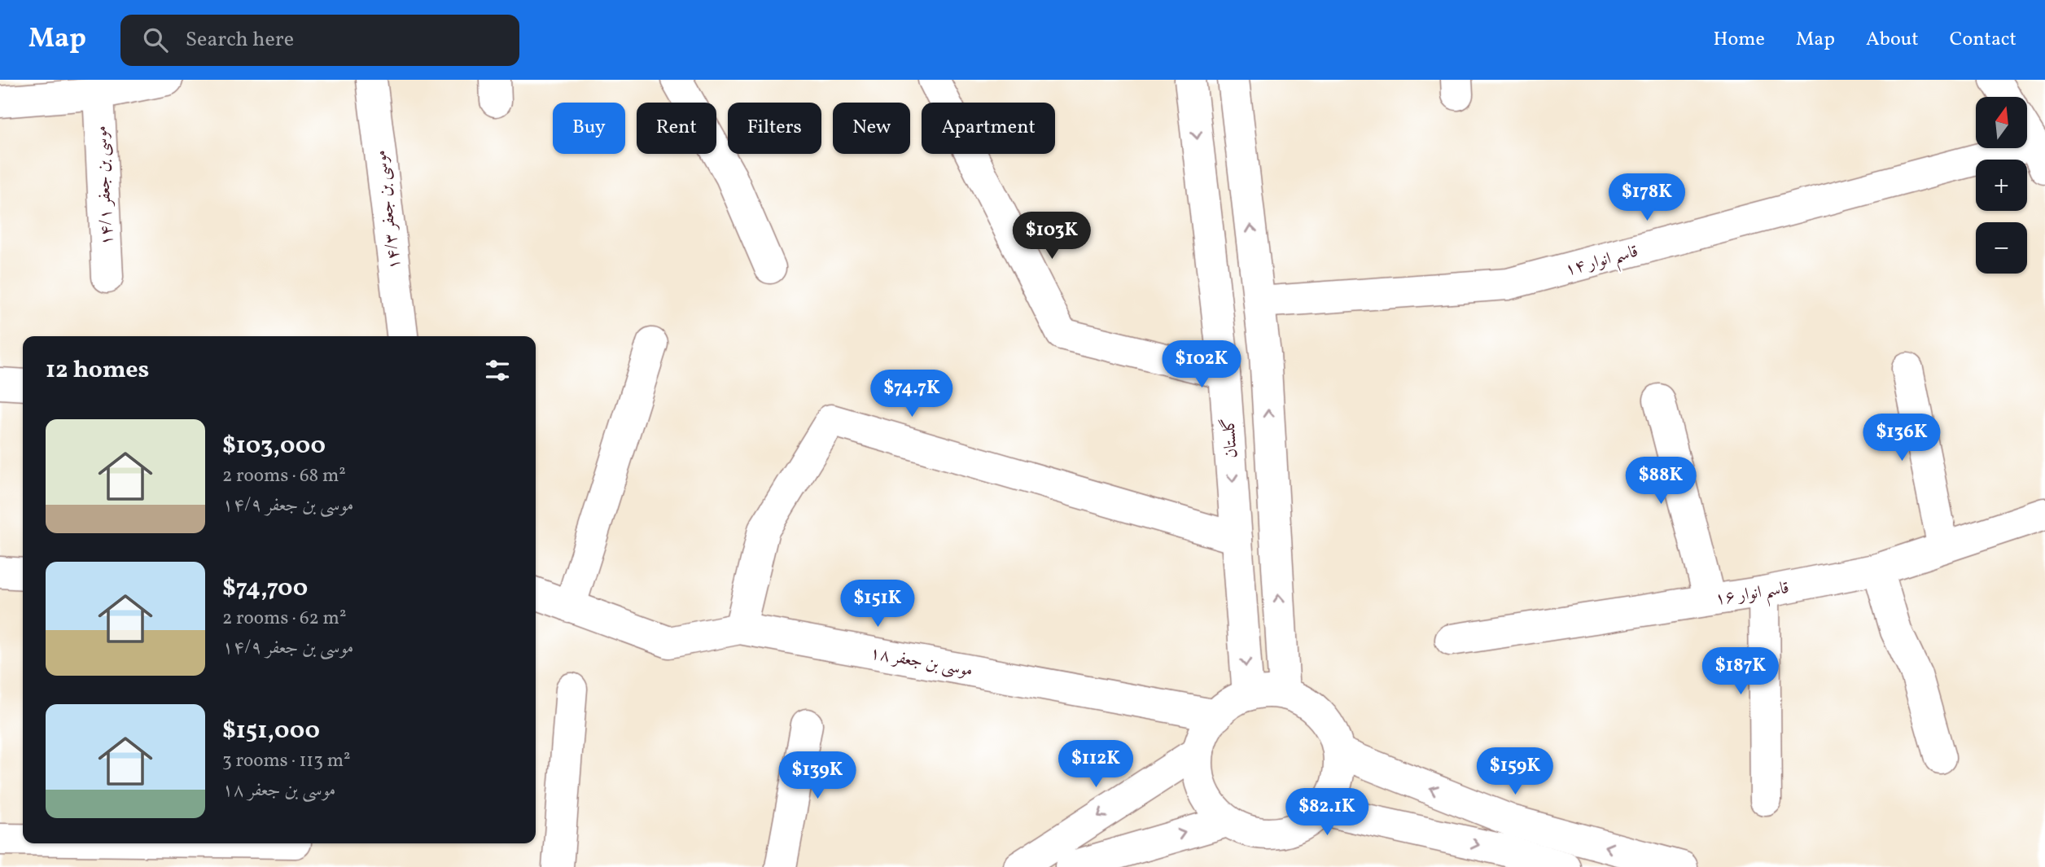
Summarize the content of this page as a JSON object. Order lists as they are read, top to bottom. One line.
{"streets":{"street":["موسی بن جعفر ۱۴/۱","موسی بن جعفر ۱۴/۳","قاسم انوار ۱۴","گلستان","قاسم انوار ۱۶","موسی بن جعفر ۱۸"]},"crossings":[["گلستان","موسی بن جعفر ۱۸"]],"north":"top","page":{"header":"Map","search":"Search here","nav":["Home","Map","About","Contact"],"map_buttons":["+","−"],"chip":["Buy","Rent","Filters","New","Apartment"],"price":["$178K","$103K","$102K","$74.7K","$136K","$88K","$151K","$187K","$112K","$159K","$139K","$82.1K"],"heading":"12 homes","list":[{"name":"$103,000","note":"2 rooms · 68 m² · موسی بن جعفر ۱۴/۹"},{"name":"$74,700","note":"2 rooms · 62 m² · موسی بن جعفر ۱۴/۹"},{"name":"$151,000","note":"3 rooms · 113 m² · موسی بن جعفر ۱۸"}]}}
